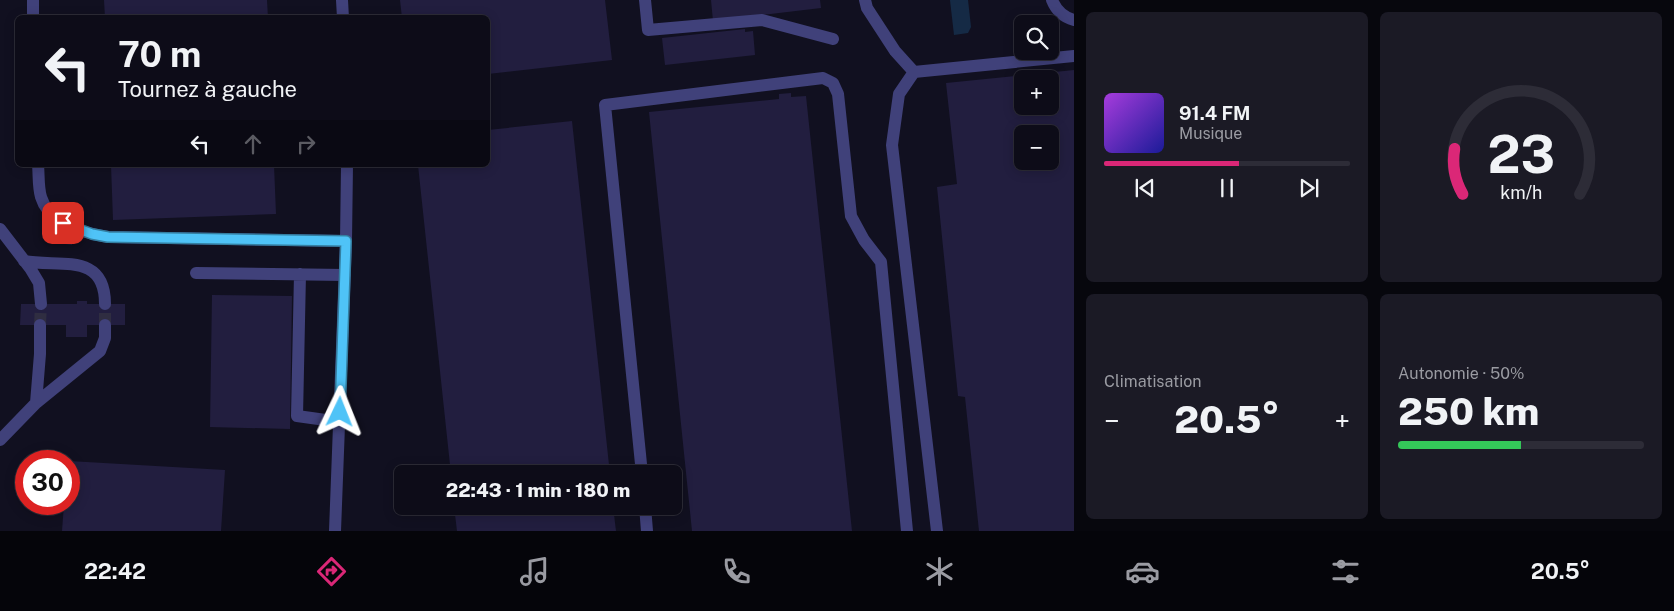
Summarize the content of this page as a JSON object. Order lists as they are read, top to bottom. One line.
{"page":{"map_buttons":["+","−"],"turn":["70 m","Tournez à gauche"],"song":["91.4 FM","Musique"],"tile":["Climatisation",["Autonomie · 50%","250 km"]],"heat":["−","20.5°","+"],"limit":"30","trip":"22:43 · 1 min · 180 m","tabs":["22:42","20.5°"],"gauge":["23","km/h"]}}
